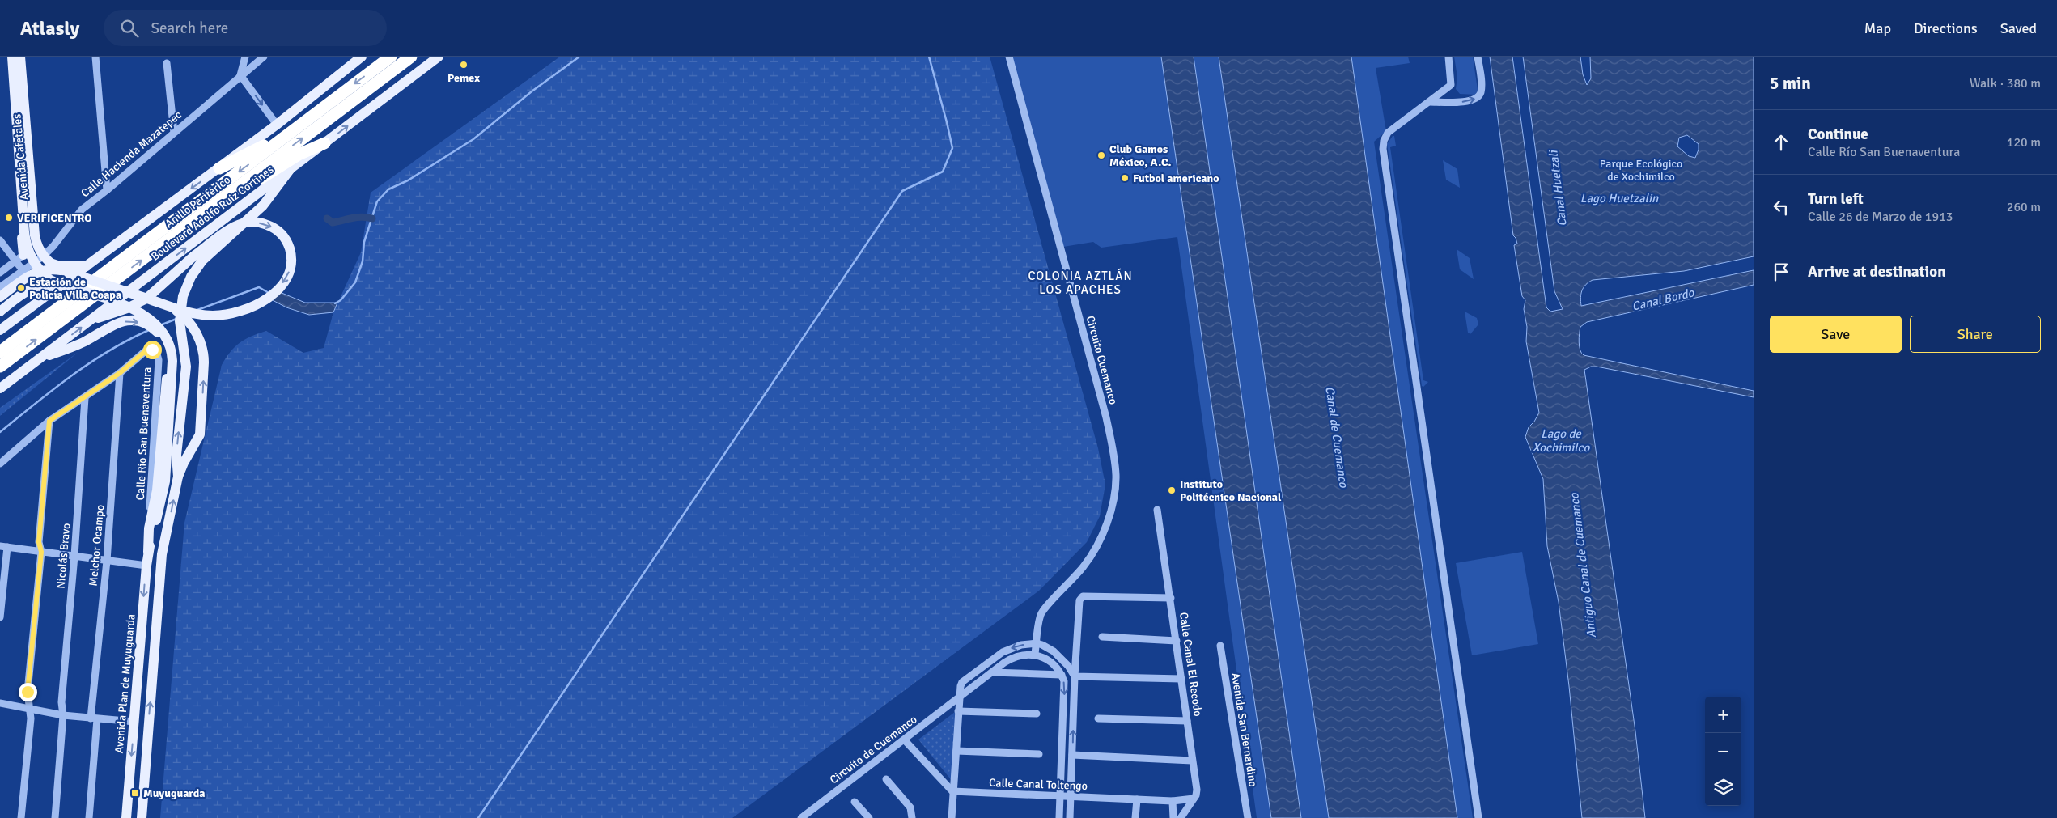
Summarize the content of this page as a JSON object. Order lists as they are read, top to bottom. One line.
{"streets":{"highway":["Anillo Periférico"],"main road":["Avenida Cafetales","Boulevard Adolfo Ruiz Cortines","Avenida Plan de Muyuguarda"],"street":["Calle Hacienda Mazatepec","Circuito Cuemanco","Calle Río San Buenaventura","Melchor Ocampo","Nicolás Bravo","Calle Canal El Recodo","Avenida San Bernardino","Circuito de Cuemanco","Calle Canal Toltengo"]},"crossings":[["Calle Hacienda Mazatepec","Avenida Cafetales"],["Circuito Cuemanco","Circuito de Cuemanco"],["Calle Río San Buenaventura","Melchor Ocampo"],["Calle Río San Buenaventura","Nicolás Bravo"],["Calle Río San Buenaventura","Avenida Plan de Muyuguarda"],["Calle Canal El Recodo","Calle Canal Toltengo"]],"districts":["COLONIA AZTLÁN LOS APACHES"],"water":["Canal Huetzali","Lago Huetzalin","Canal Bordo","Lago de Xochimilco","Canal de Cuemanco","Antiguo Canal de Cuemanco"],"parks":["Parque Ecológico de Xochimilco"],"places":{"other":["Pemex","Club Gamos México, A.C.","Futbol americano","VERIFICENTRO","Estación de Policía Villa Coapa","Instituto Politécnico Nacional"],"transit":["Muyuguarda"]},"page":{"header":"Atlasly","search":"Search here","nav":["Map","Directions","Saved"],"heading":["5 min","Walk · 380 m"],"list":[["Continue","Calle Río San Buenaventura","120 m"],["Turn left","Calle 26 de Marzo de 1913","260 m"],"Arrive at destination"],"buttons":["Save","Share"],"map_buttons":["+","−"]}}
